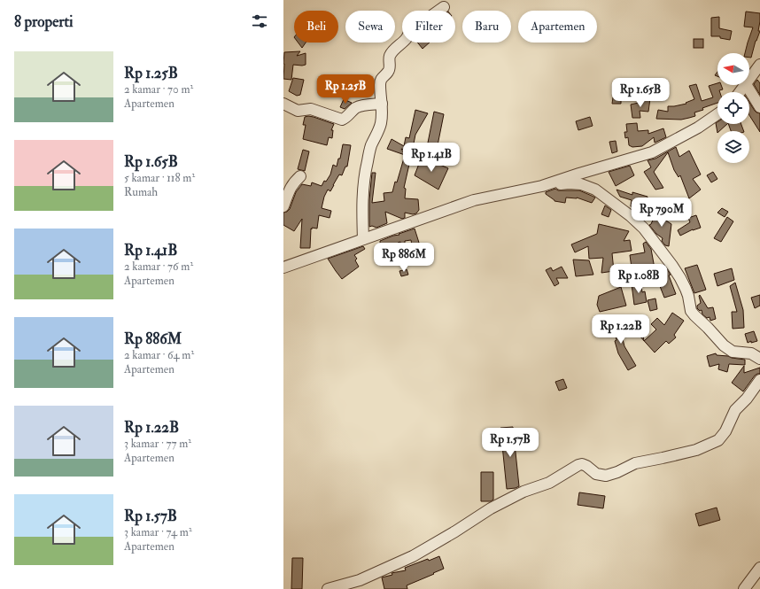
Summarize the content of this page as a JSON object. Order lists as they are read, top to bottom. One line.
{"north":"left","page":{"heading":"8 properti","chip":["Beli","Sewa","Filter","Baru","Apartemen"],"list":[{"name":"Rp 1.25B","note":"2 kamar · 70 m² · Apartemen"},{"name":"Rp 1.65B","note":"5 kamar · 118 m² · Rumah"},{"name":"Rp 1.41B","note":"2 kamar · 76 m² · Apartemen"},{"name":"Rp 886M","note":"2 kamar · 64 m² · Apartemen"},{"name":"Rp 1.22B","note":"3 kamar · 77 m² · Apartemen"},{"name":"Rp 1.57B","note":"3 kamar · 74 m² · Apartemen"}],"price":["Rp 1.25B","Rp 1.65B","Rp 1.41B","Rp 790M","Rp 886M","Rp 1.08B","Rp 1.22B","Rp 1.57B"]}}
